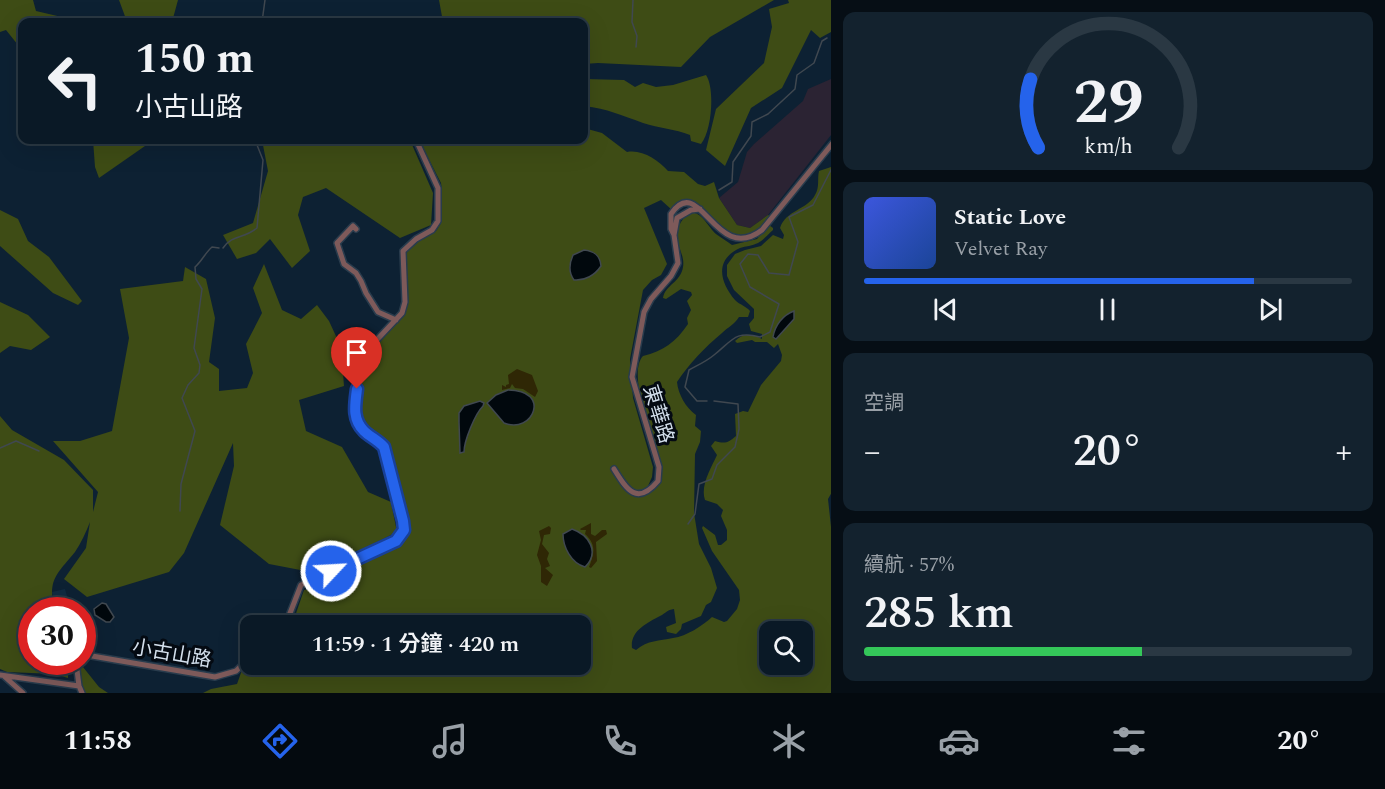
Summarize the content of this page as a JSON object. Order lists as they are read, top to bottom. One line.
{"streets":{"street":["東華路","小古山路"]},"page":{"turn":["150 m","小古山路"],"song":["Static Love","Velvet Ray"],"tile":["空調",["續航 · 57%","285 km"]],"heat":["−","20°","+"],"limit":"30","trip":"11:59 · 1 分鐘 · 420 m","tabs":["11:58","20°"],"gauge":["29","km/h"]}}
